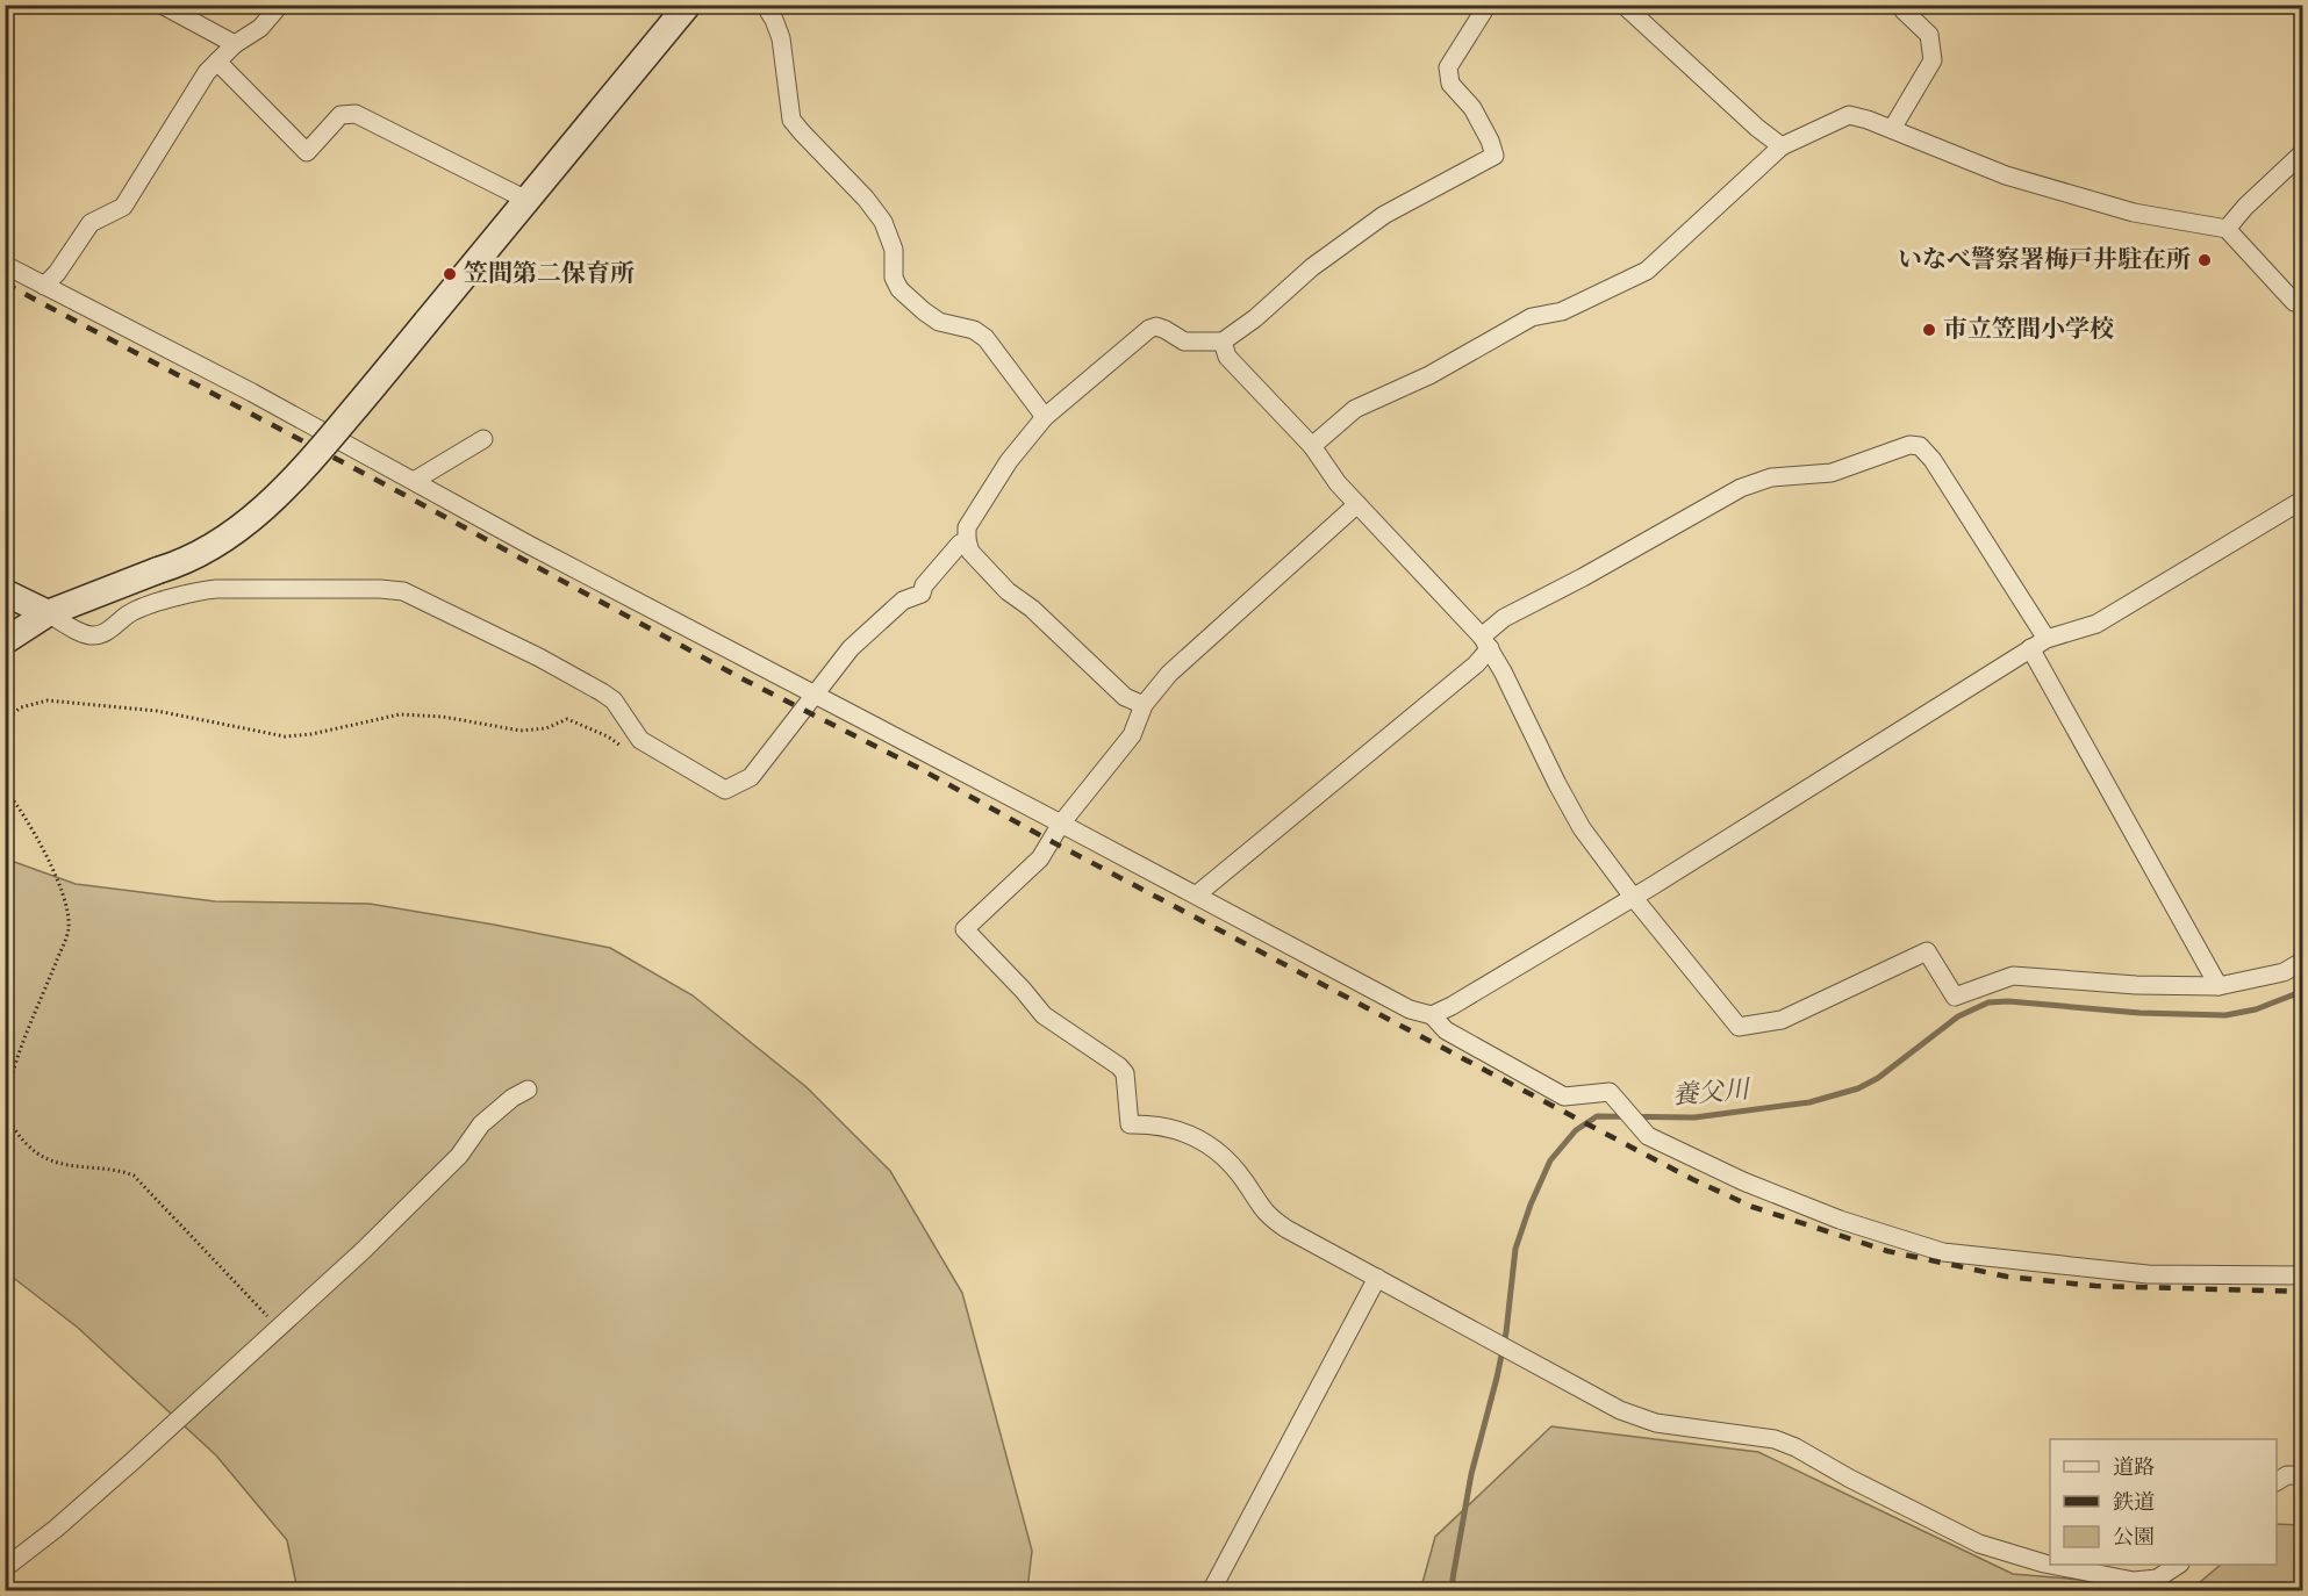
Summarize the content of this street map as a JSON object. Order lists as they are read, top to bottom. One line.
{"water":["養父川"],"places":["いなべ警察署梅戸井駐在所","笠間第二保育所","市立笠間小学校"],"legend":["道路","鉄道","公園"]}
